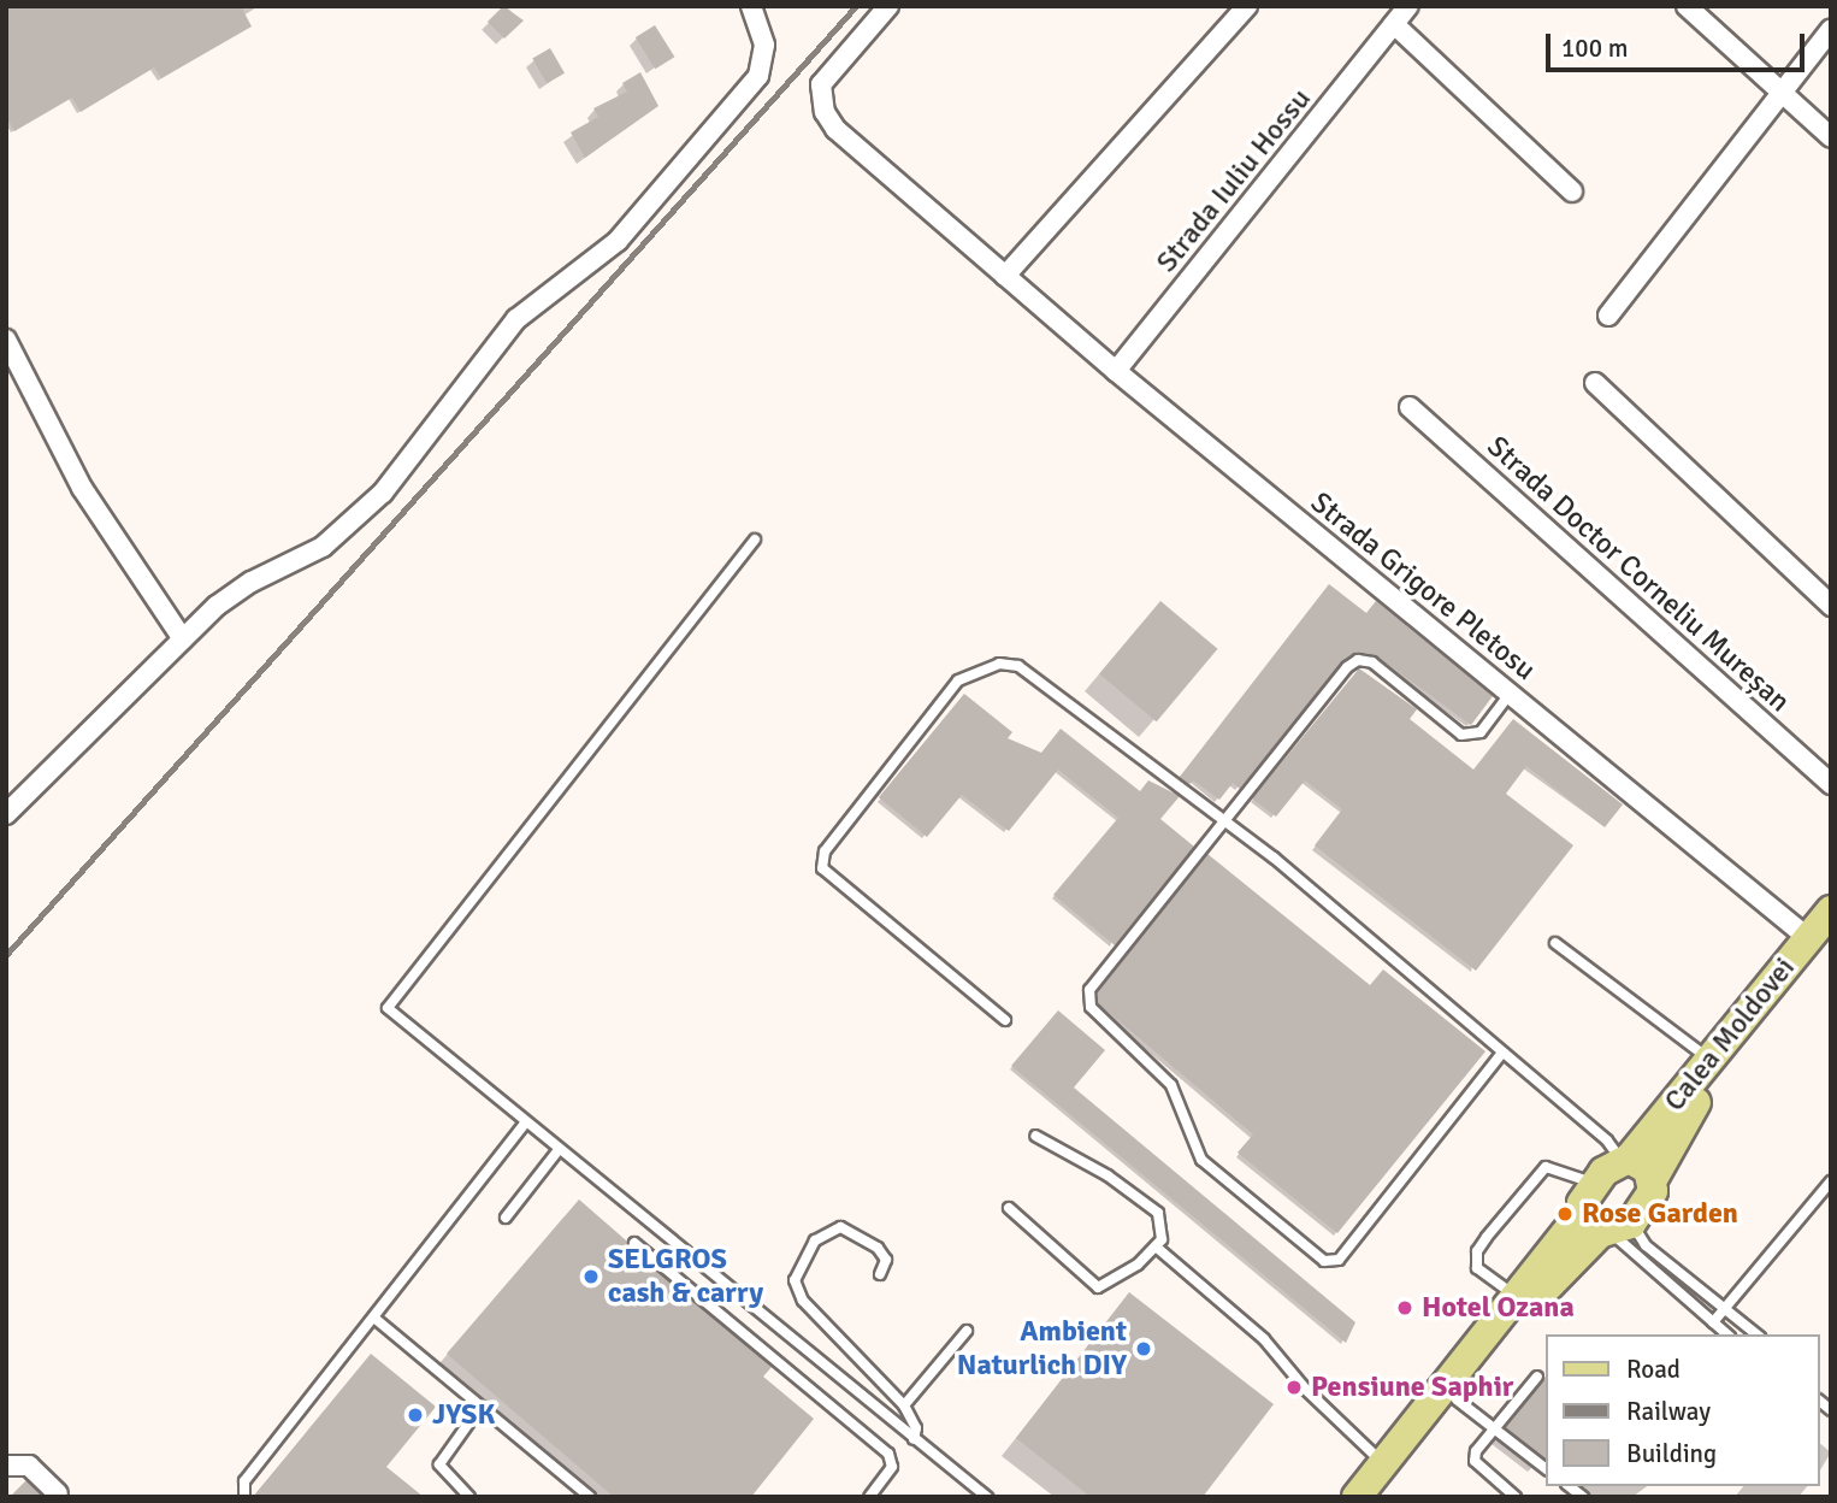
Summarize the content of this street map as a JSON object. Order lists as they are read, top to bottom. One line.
{"streets":{"main road":["Calea Moldovei"],"street":["Strada Iuliu Hossu","Strada Doctor Corneliu Mureșan","Strada Grigore Pletosu"]},"crossings":[["Strada Iuliu Hossu","Strada Grigore Pletosu"],["Strada Grigore Pletosu","Calea Moldovei"]],"places":["Rose Garden","SELGROS cash & carry","Hotel Ozana","Ambient Naturlich DIY","Pensiune Saphir","JYSK"],"legend":["Road","Railway","Building"],"scale_bar":"100 m"}
